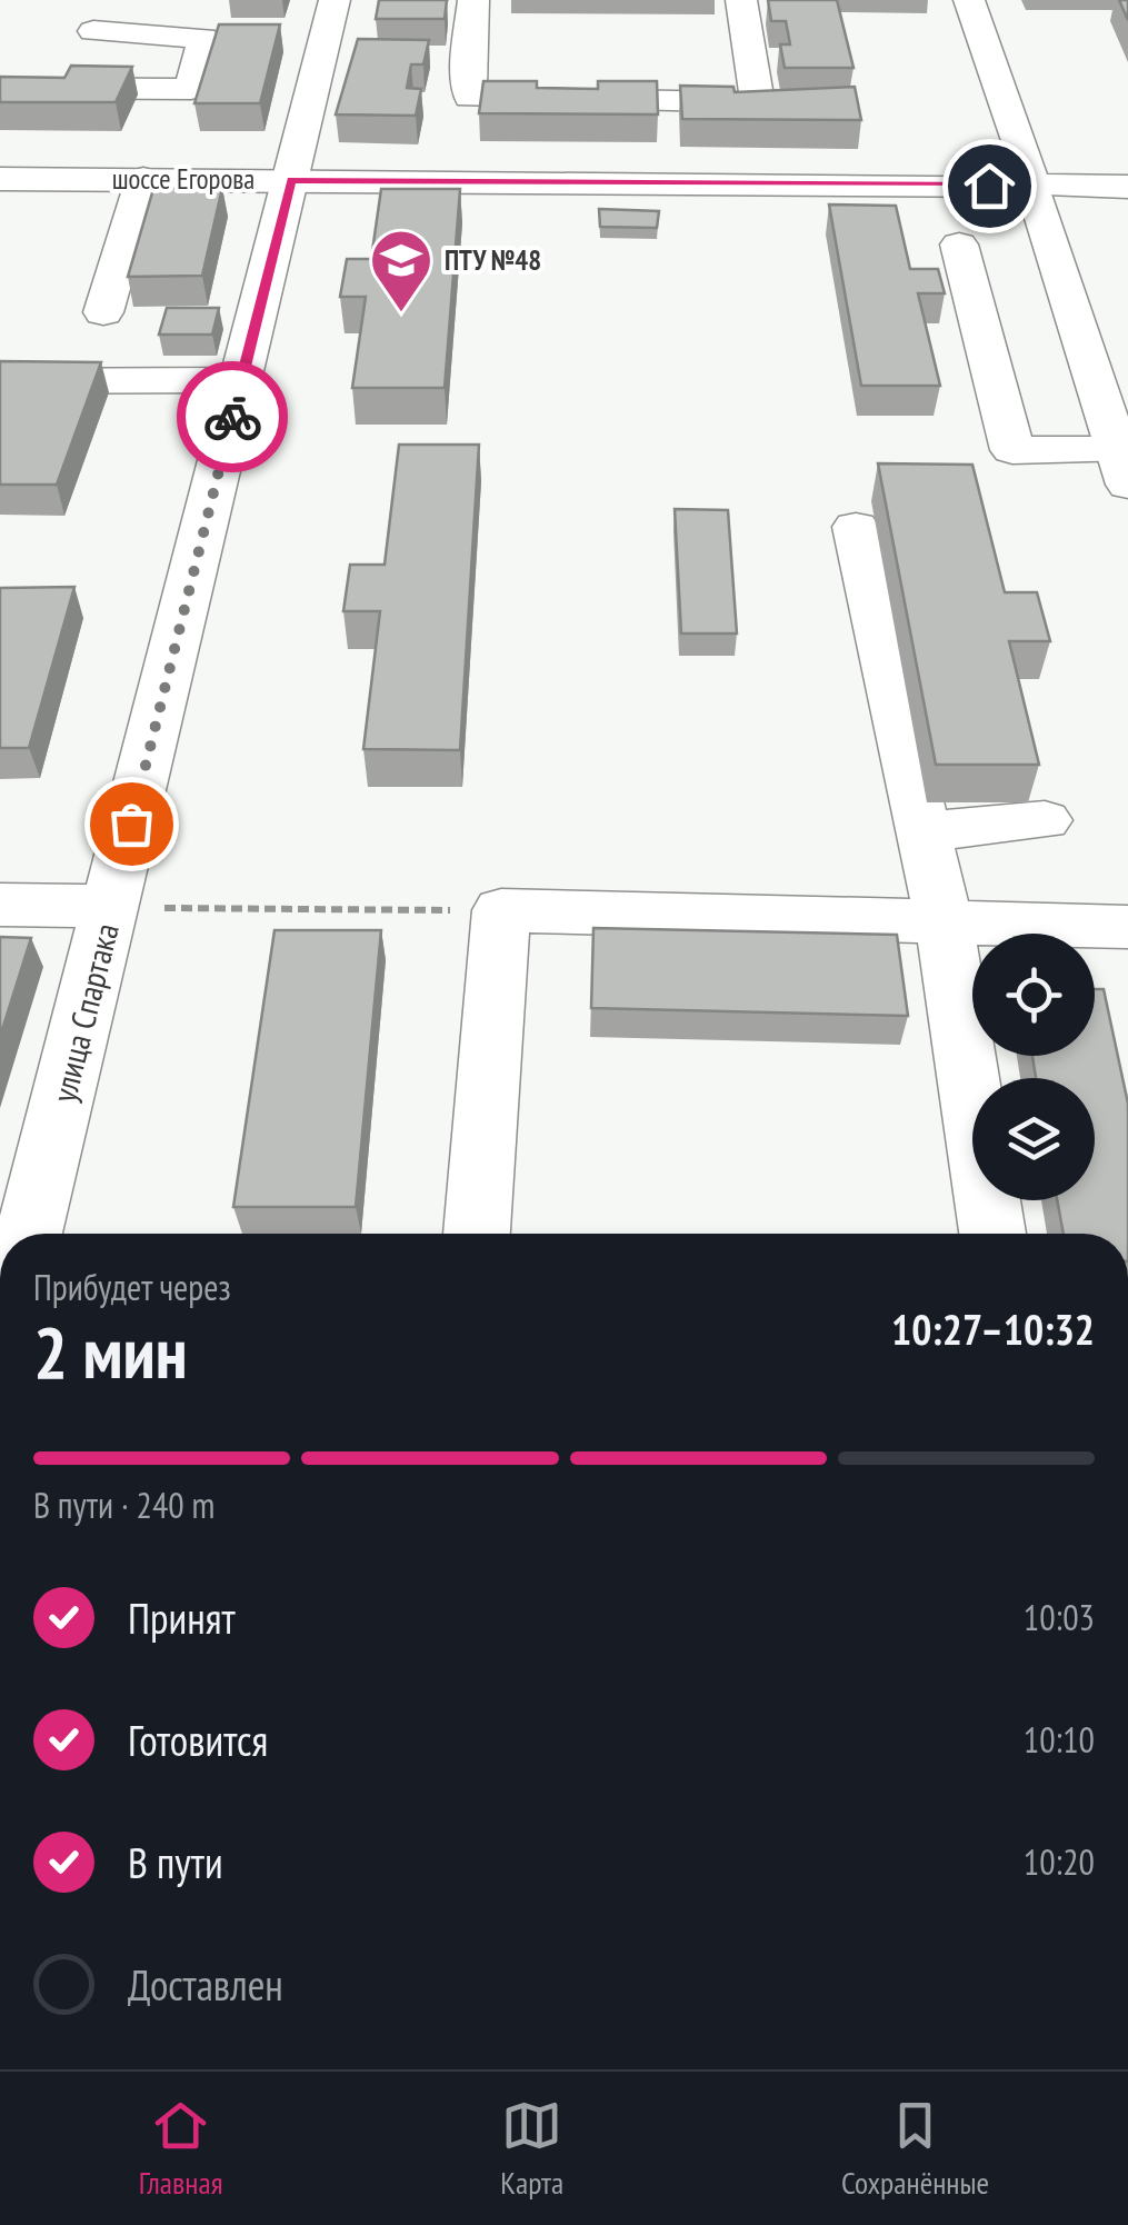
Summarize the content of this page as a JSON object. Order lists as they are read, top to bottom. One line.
{"streets":{"street":["шоссе Егорова","улица Спартака"]},"crossings":[["шоссе Егорова","улица Спартака"]],"places":{"school or university":["ПТУ №48"]},"page":{"heading":["2 мин","Прибудет через","10:27–10:32"],"bar":"В пути · 240 m","list":[["Принят","10:03"],["Готовится","10:10"],["В пути","10:20"],"Доставлен"],"tabs":["Главная","Карта","Сохранённые"]}}
